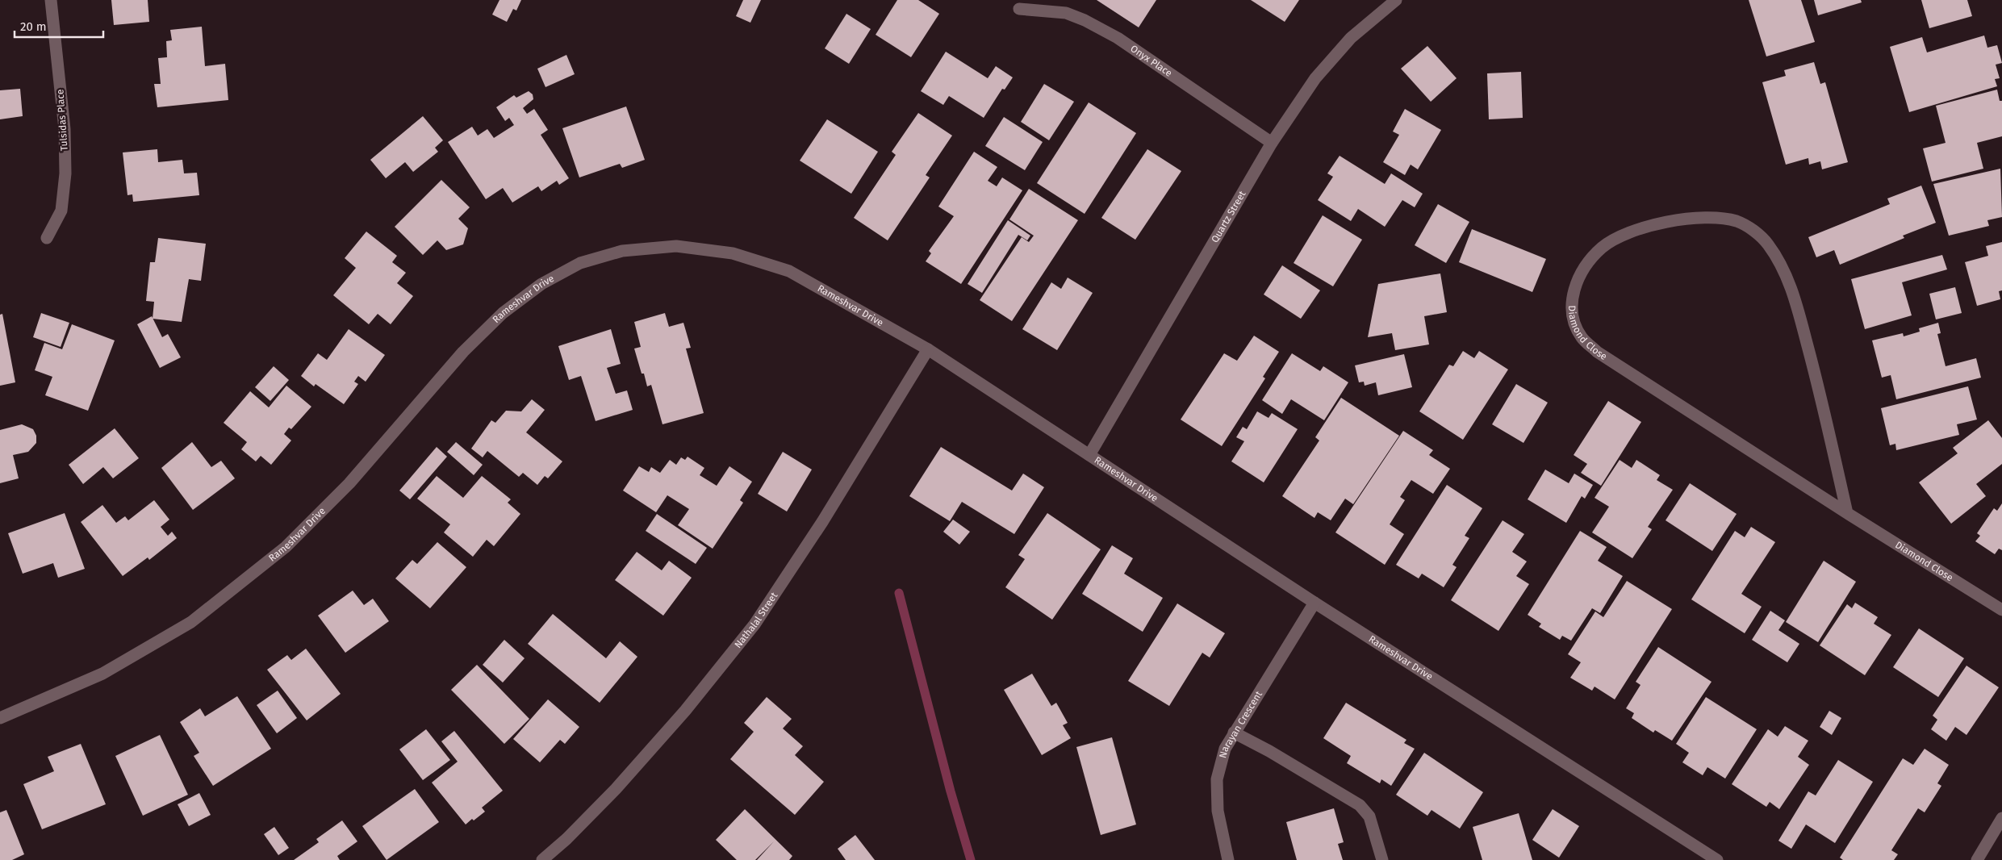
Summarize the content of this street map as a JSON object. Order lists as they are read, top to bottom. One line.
{"streets":{"street":["Onyx Place","Tulsidas Place","Quartz Street","Rameshvar Drive","Diamond Close","Nathalal Street","Narayan Crescent"]},"crossings":[["Onyx Place","Quartz Street"],["Quartz Street","Rameshvar Drive"],["Rameshvar Drive","Nathalal Street"],["Rameshvar Drive","Narayan Crescent"]],"scale_bar":"20 m"}
